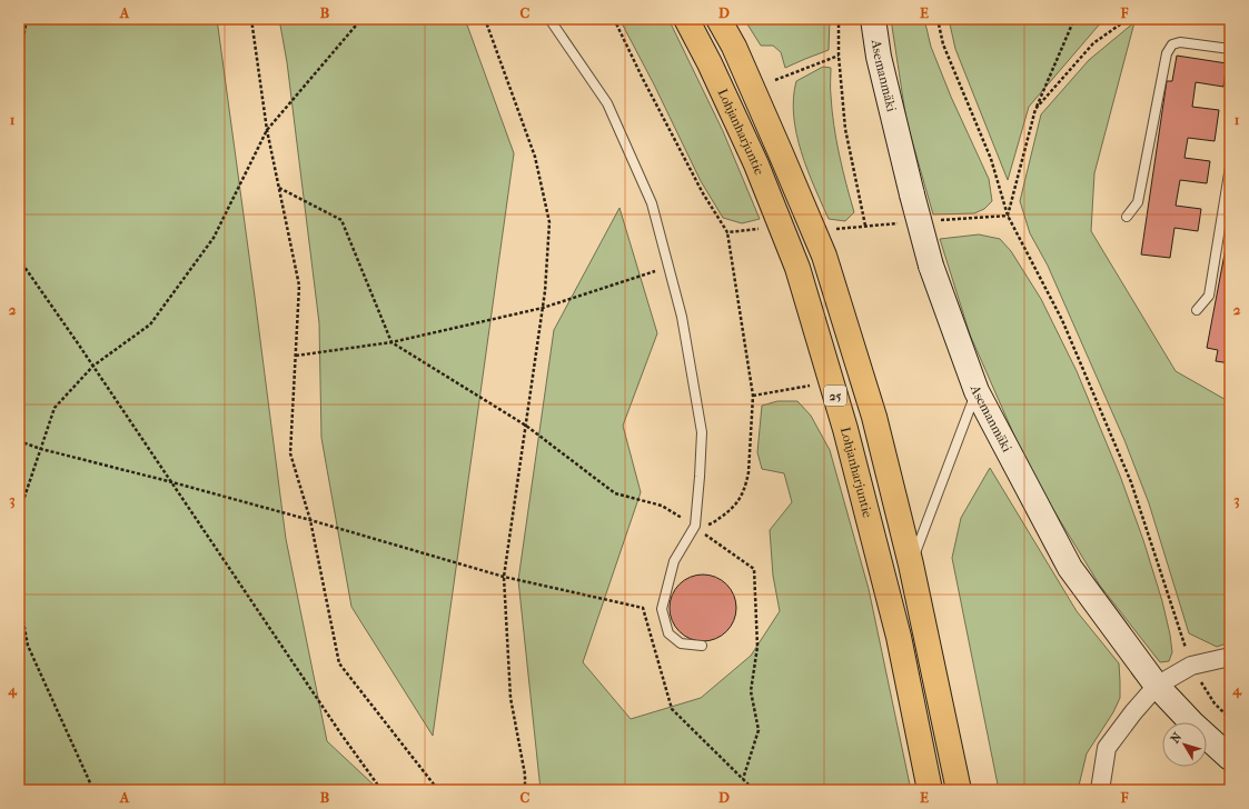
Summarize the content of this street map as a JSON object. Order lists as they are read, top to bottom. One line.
{"streets":{"highway":["Lohjanharjuntie","25"],"street":["Asemanmäki"]},"north":"top left","grid":{"columns":["A","B","C","D","E","F"],"rows":["1","2","3","4"]}}
